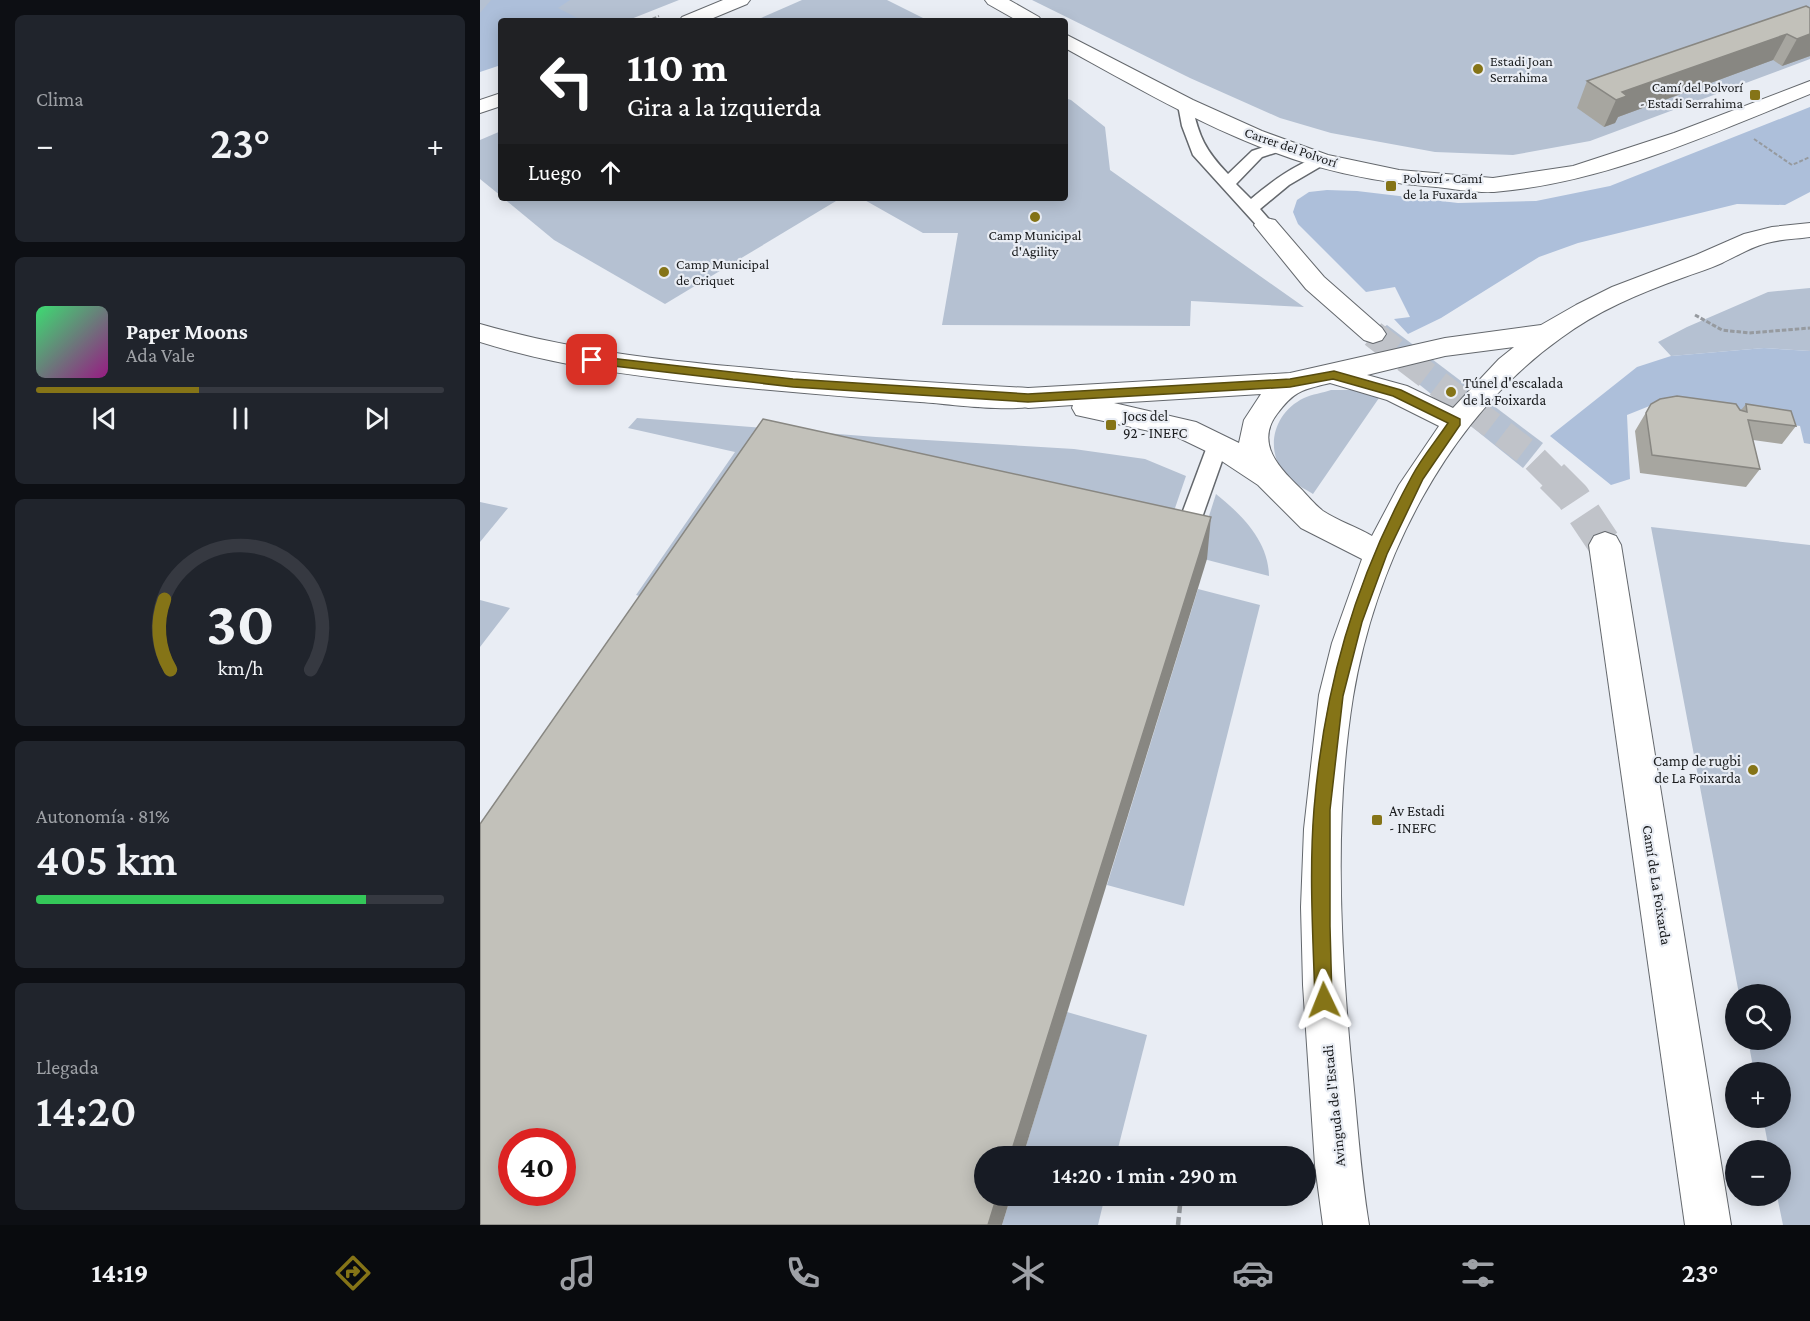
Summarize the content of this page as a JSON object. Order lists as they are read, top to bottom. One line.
{"streets":{"street":["Carrer del Polvorí","Camí de La Foixarda","Avinguda de l'Estadi"]},"places":{"other":["Estadi Joan Serrahima","Camp Municipal d'Agility","Camp Municipal de Criquet","Túnel d'escalada de la Foixarda","Camp de rugbi de La Foixarda"],"transit":["Camí del Polvorí - Estadi Serrahima","Polvorí - Camí de la Fuxarda","Jocs del 92 - INEFC","Av Estadi - INEFC"]},"page":{"tile":["Clima",["Autonomía · 81%","405 km"],["Llegada","14:20"]],"turn":["110 m","Gira a la izquierda"],"heat":["−","23°","+"],"then":"Luego","song":["Paper Moons","Ada Vale"],"map_buttons":["+","−"],"limit":"40","trip":"14:20 · 1 min · 290 m","tabs":["14:19","23°"],"gauge":["30","km/h"]}}
